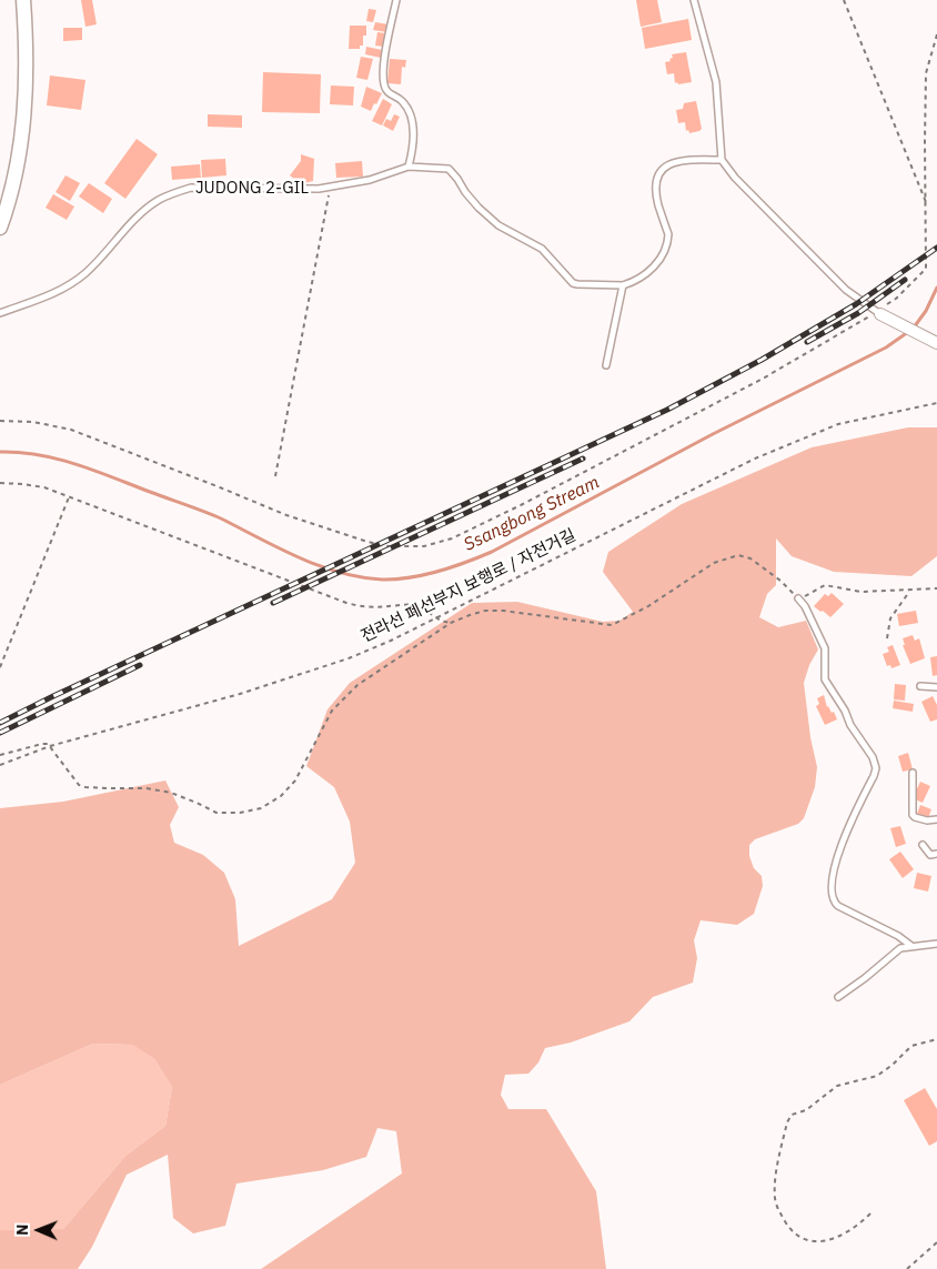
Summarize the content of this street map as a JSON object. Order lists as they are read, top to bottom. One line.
{"streets":{"lane":["JUDONG 2-GIL"],"path":["전라선 폐선부지 보행로 / 자전거길"]},"water":["Ssangbong Stream"],"north":"left"}
